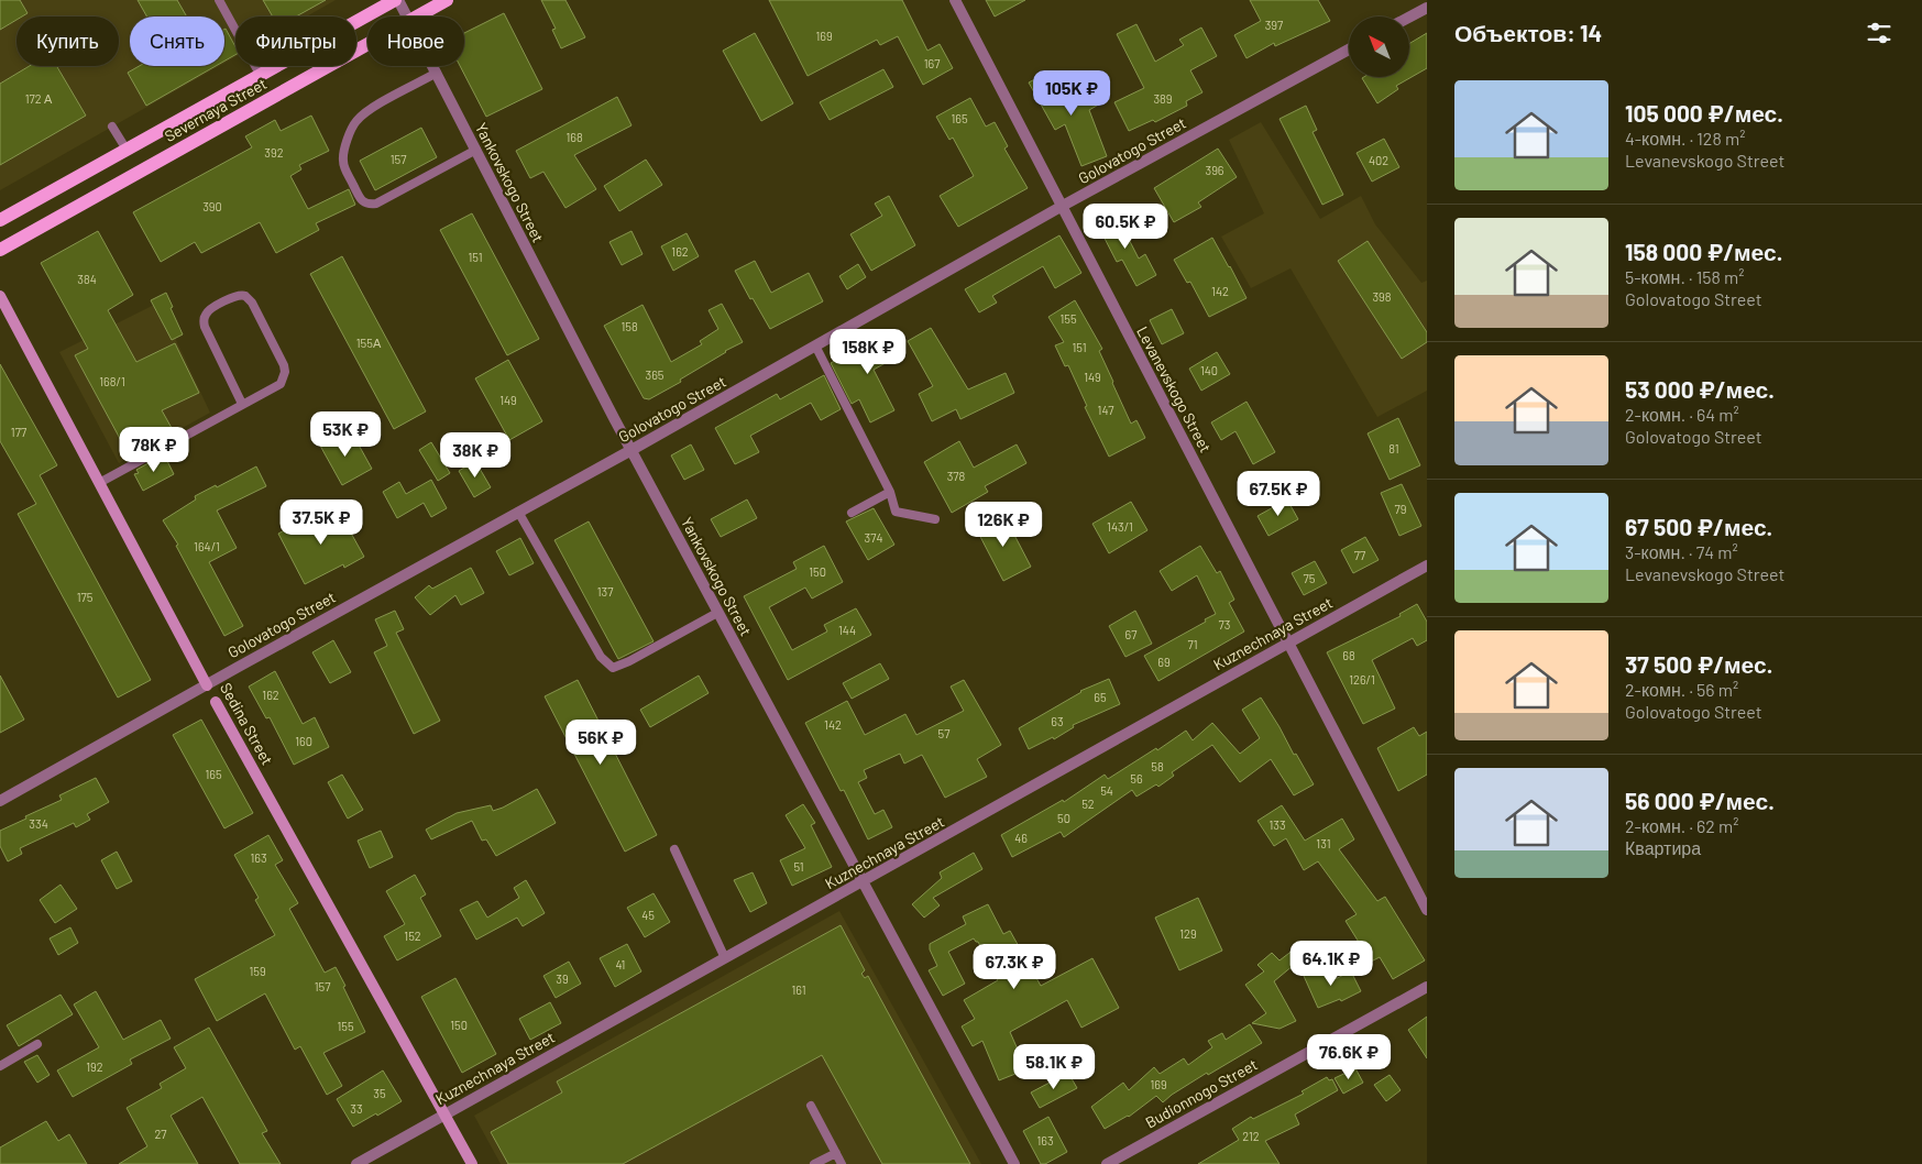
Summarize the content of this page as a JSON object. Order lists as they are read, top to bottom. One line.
{"streets":{"main road":["Severnaya Street","Sedina Street"],"street":["Golovatogo Street","Yankovskogo Street","Levanevskogo Street","Kuznechnaya Street","Budionnogo Street"]},"crossings":[["Severnaya Street","Yankovskogo Street"],["Golovatogo Street","Yankovskogo Street"],["Golovatogo Street","Levanevskogo Street"],["Golovatogo Street","Sedina Street"],["Yankovskogo Street","Kuznechnaya Street"],["Levanevskogo Street","Kuznechnaya Street"],["Kuznechnaya Street","Sedina Street"]],"house_numbers":["397","169","167","172 А","389","165","168","392","157","402","396","390","162","151","384","142","398","155","158","155А","151","140","365","149","168/1","149","147","177","81","378","79","143/1","374","164/1","77","150","75","137","175","73","144","67","71","68","69","126/1","162","65","63","142","57","160","58","165","56","54","52","50","334","133","46","131","163","51","45","129","152","41","159","39","157","161","150","155","192","169","35","33","27","212","163"],"north":"top left","page":{"heading":"Объектов: 14","chip":["Купить","Снять","Фильтры","Новое"],"list":[{"name":"105 000 ₽/мес.","note":"4-комн. · 128 m² · Levanevskogo Street"},{"name":"158 000 ₽/мес.","note":"5-комн. · 158 m² · Golovatogo Street"},{"name":"53 000 ₽/мес.","note":"2-комн. · 64 m² · Golovatogo Street"},{"name":"67 500 ₽/мес.","note":"3-комн. · 74 m² · Levanevskogo Street"},{"name":"37 500 ₽/мес.","note":"2-комн. · 56 m² · Golovatogo Street"},{"name":"56 000 ₽/мес.","note":"2-комн. · 62 m² · Квартира"}],"price":["105K ₽","60.5K ₽","158K ₽","53K ₽","78K ₽","38K ₽","67.5K ₽","37.5K ₽","126K ₽","56K ₽","64.1K ₽","67.3K ₽","76.6K ₽","58.1K ₽"]}}
